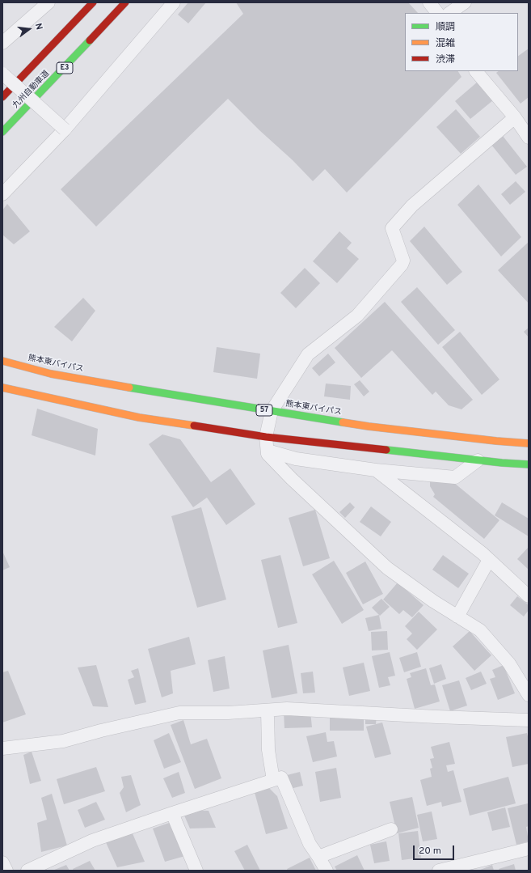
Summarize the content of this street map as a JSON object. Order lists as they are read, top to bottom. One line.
{"streets":{"highway":["E3","九州自動車道","熊本東バイパス","57"]},"legend":["順調","混雑","渋滞"],"scale_bar":"20 m","north":"right"}
